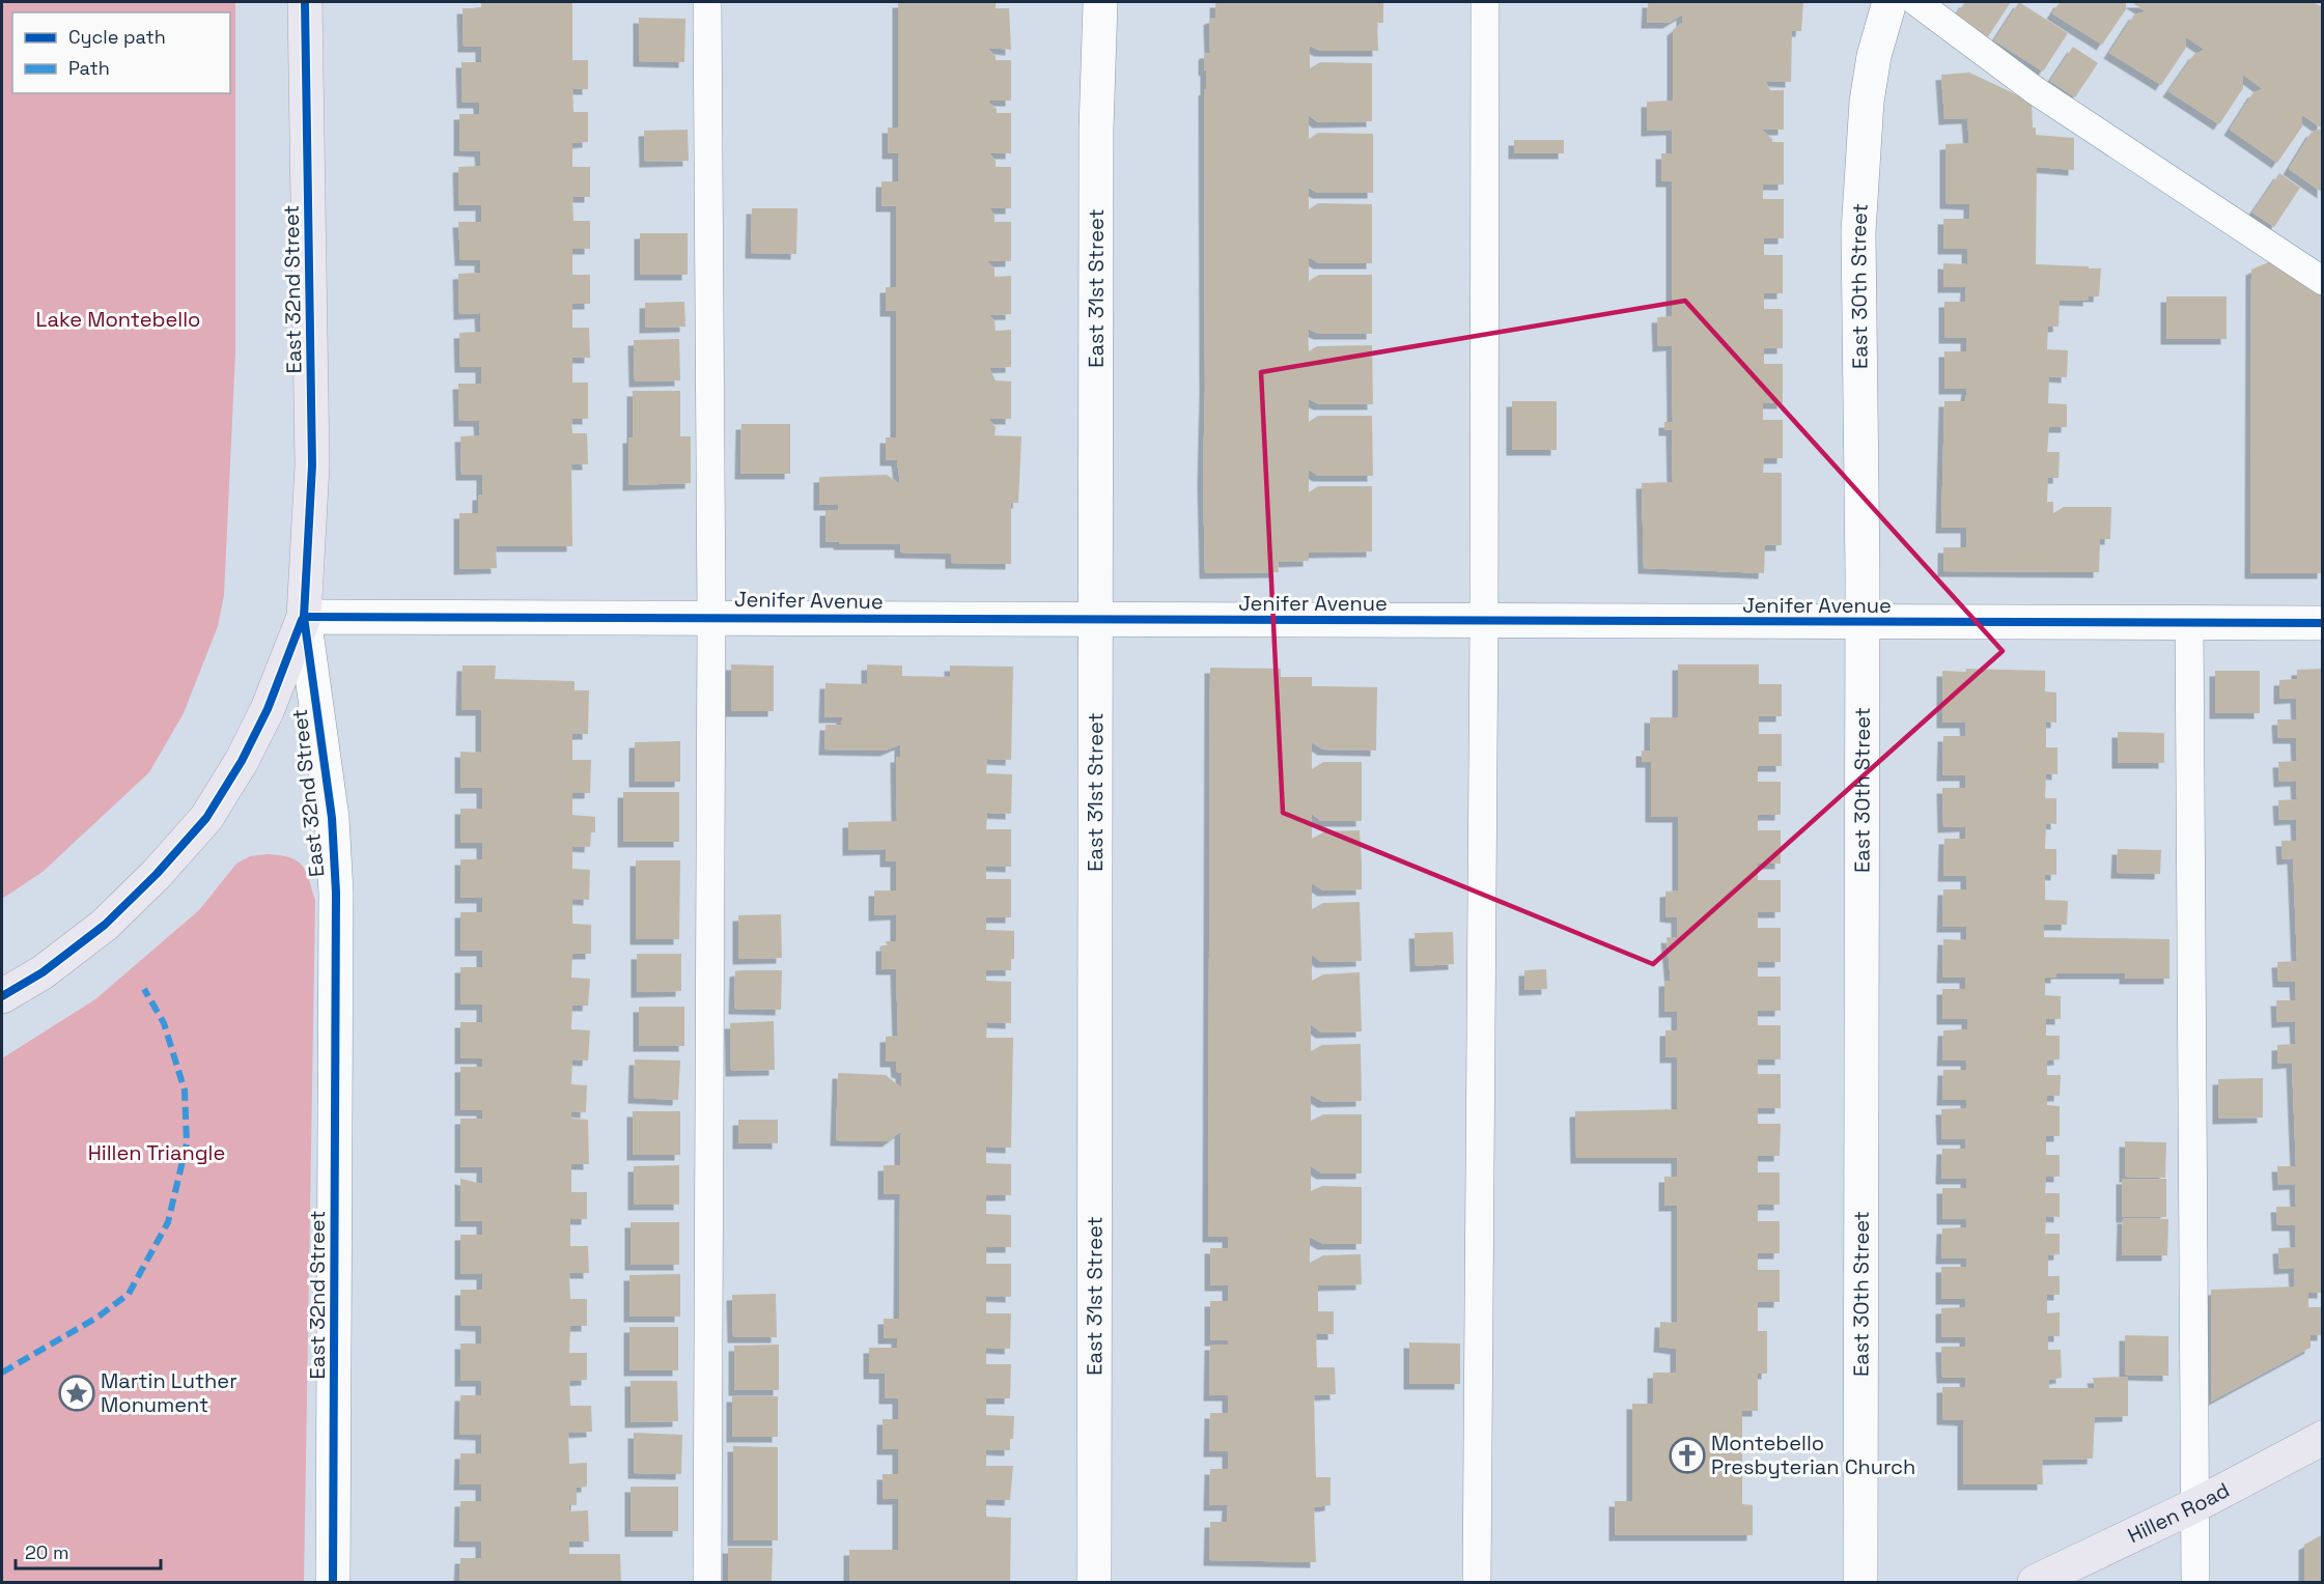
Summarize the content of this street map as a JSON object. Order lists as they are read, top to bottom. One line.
{"streets":{"main road":["East 32nd Street","Hillen Road"],"street":["East 30th Street","East 31st Street","Jenifer Avenue"]},"crossings":[["East 30th Street","Jenifer Avenue"],["East 31st Street","Jenifer Avenue"],["East 32nd Street","Jenifer Avenue"]],"parks":["Lake Montebello","Hillen Triangle"],"places":{"place":["Martin Luther Monument"],"church":["Montebello Presbyterian Church"]},"legend":["Cycle path","Path"],"scale_bar":"20 m"}
